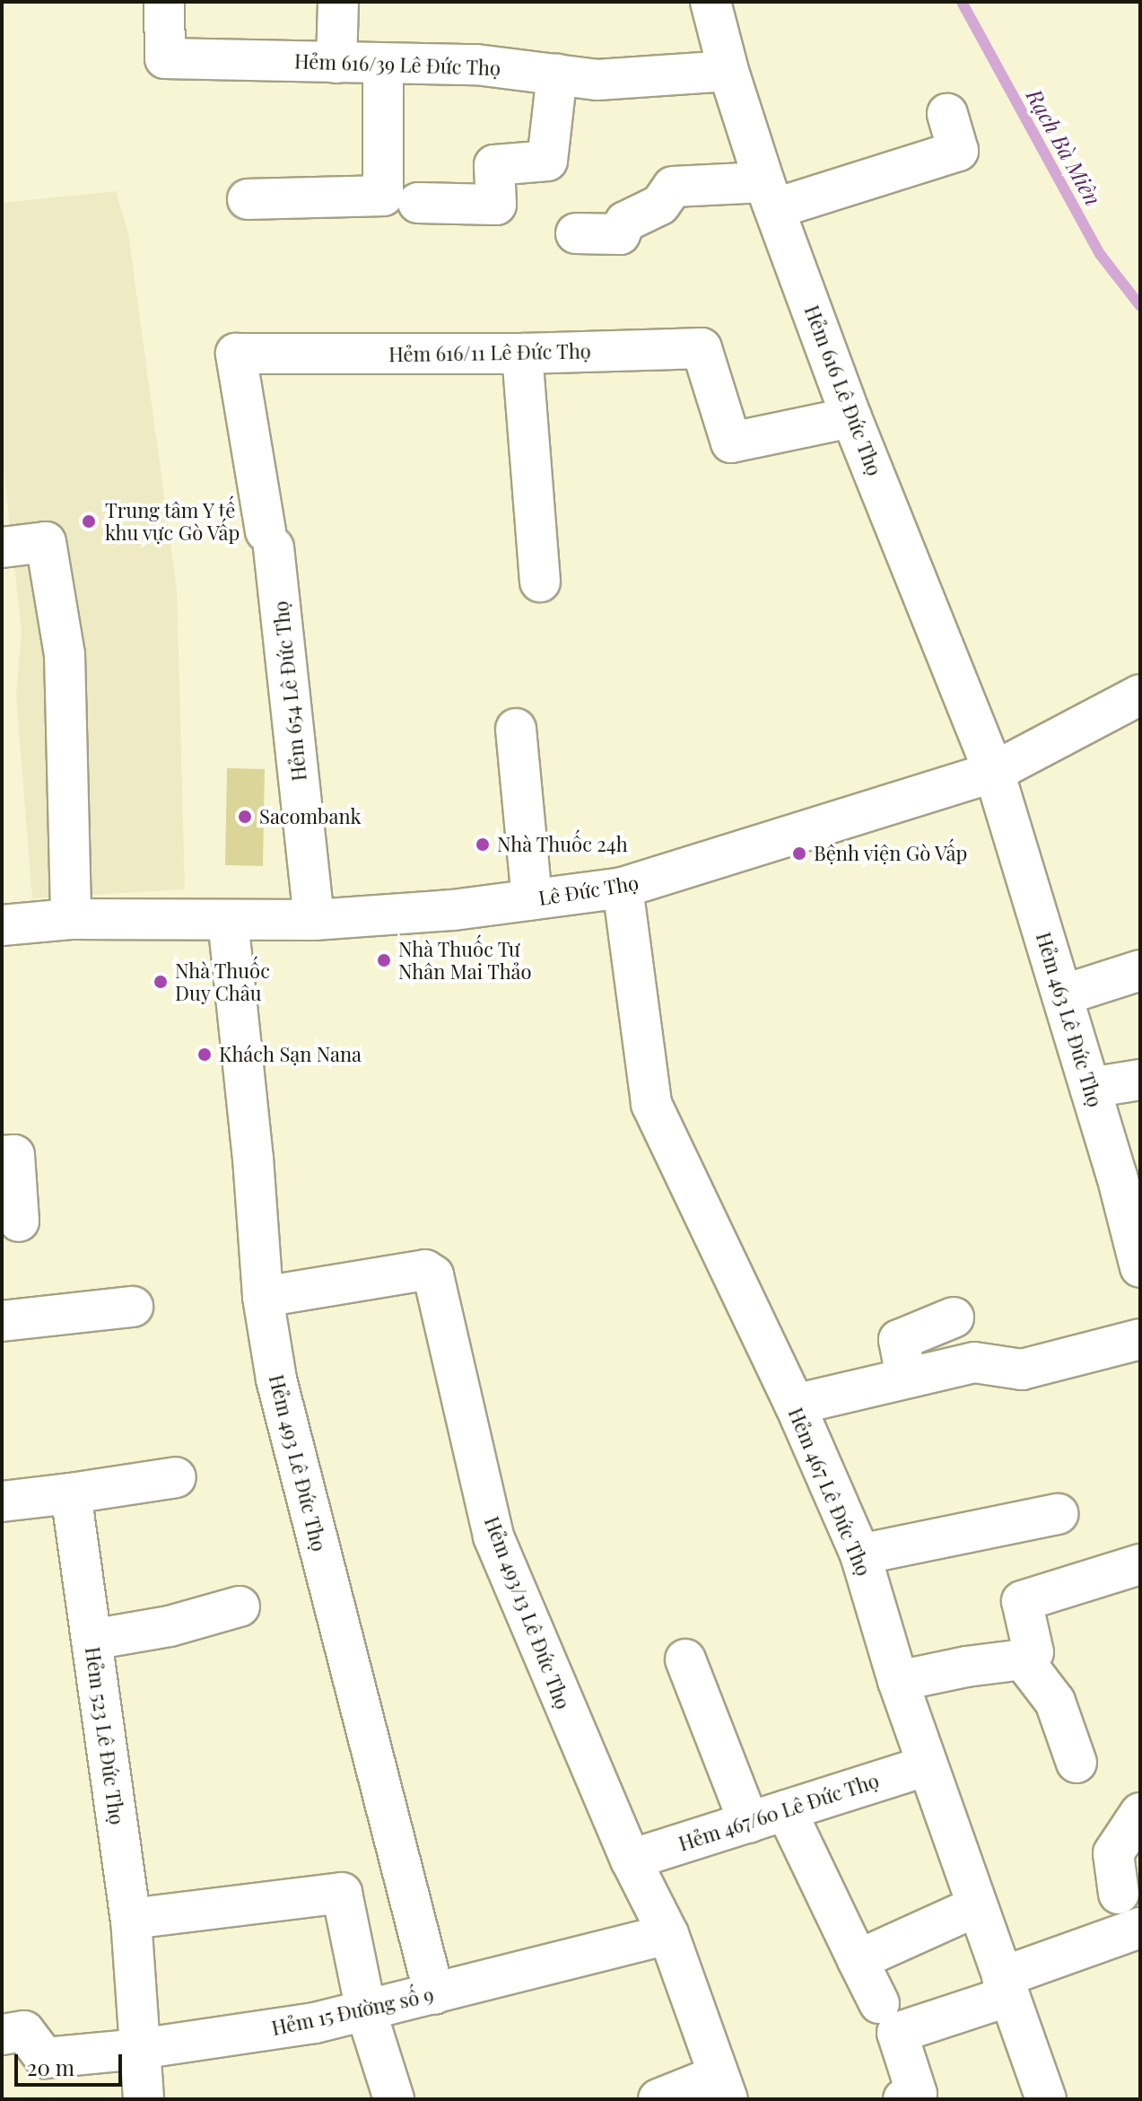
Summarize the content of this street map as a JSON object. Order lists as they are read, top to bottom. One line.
{"streets":{"street":["Hẻm 616/39 Lê Đức Thọ","Hẻm 616/11 Lê Đức Thọ","Hẻm 616 Lê Đức Thọ","Hẻm 654 Lê Đức Thọ","Lê Đức Thọ","Hẻm 463 Lê Đức Thọ","Hẻm 493 Lê Đức Thọ","Hẻm 467 Lê Đức Thọ","Hẻm 493/13 Lê Đức Thọ","Hẻm 523 Lê Đức Thọ","Hẻm 467/60 Lê Đức Thọ","Hẻm 15 Đường số 9"]},"crossings":[["Hẻm 616/39 Lê Đức Thọ","Hẻm 616 Lê Đức Thọ"],["Hẻm 616/11 Lê Đức Thọ","Hẻm 616 Lê Đức Thọ"],["Hẻm 616/11 Lê Đức Thọ","Hẻm 654 Lê Đức Thọ"],["Hẻm 616 Lê Đức Thọ","Lê Đức Thọ"],["Hẻm 616 Lê Đức Thọ","Hẻm 463 Lê Đức Thọ"],["Hẻm 654 Lê Đức Thọ","Lê Đức Thọ"],["Lê Đức Thọ","Hẻm 463 Lê Đức Thọ"],["Lê Đức Thọ","Hẻm 493 Lê Đức Thọ"],["Lê Đức Thọ","Hẻm 467 Lê Đức Thọ"],["Hẻm 493 Lê Đức Thọ","Hẻm 493/13 Lê Đức Thọ"],["Hẻm 493 Lê Đức Thọ","Hẻm 15 Đường số 9"],["Hẻm 467 Lê Đức Thọ","Hẻm 467/60 Lê Đức Thọ"],["Hẻm 493/13 Lê Đức Thọ","Hẻm 467/60 Lê Đức Thọ"],["Hẻm 493/13 Lê Đức Thọ","Hẻm 15 Đường số 9"],["Hẻm 523 Lê Đức Thọ","Hẻm 15 Đường số 9"]],"water":["Rạch Bà Miên"],"places":["Trung tâm Y tế khu vực Gò Vấp","Sacombank","Nhà Thuốc 24h","Bệnh viện Gò Vấp","Nhà Thuốc Tư Nhân Mai Thảo","Nhà Thuốc Duy Châu","Khách Sạn Nana"],"scale_bar":"20 m"}
